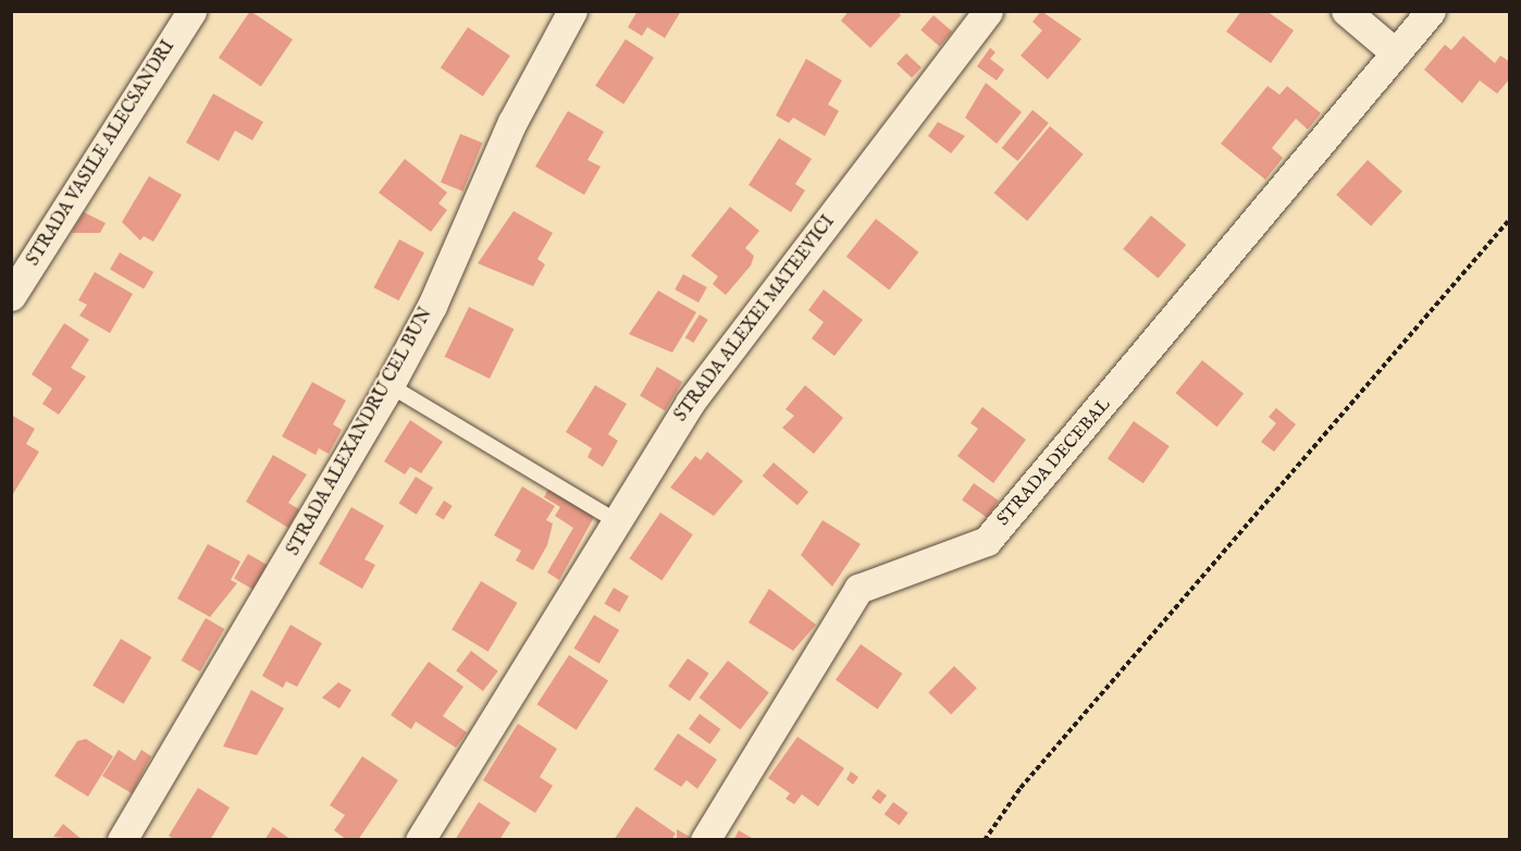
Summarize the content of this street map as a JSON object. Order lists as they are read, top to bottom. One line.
{"streets":{"street":["STRADA VASILE ALECSANDRI","STRADA ALEXEI MATEEVICI","STRADA ALEXANDRU CEL BUN","STRADA DECEBAL"]}}
